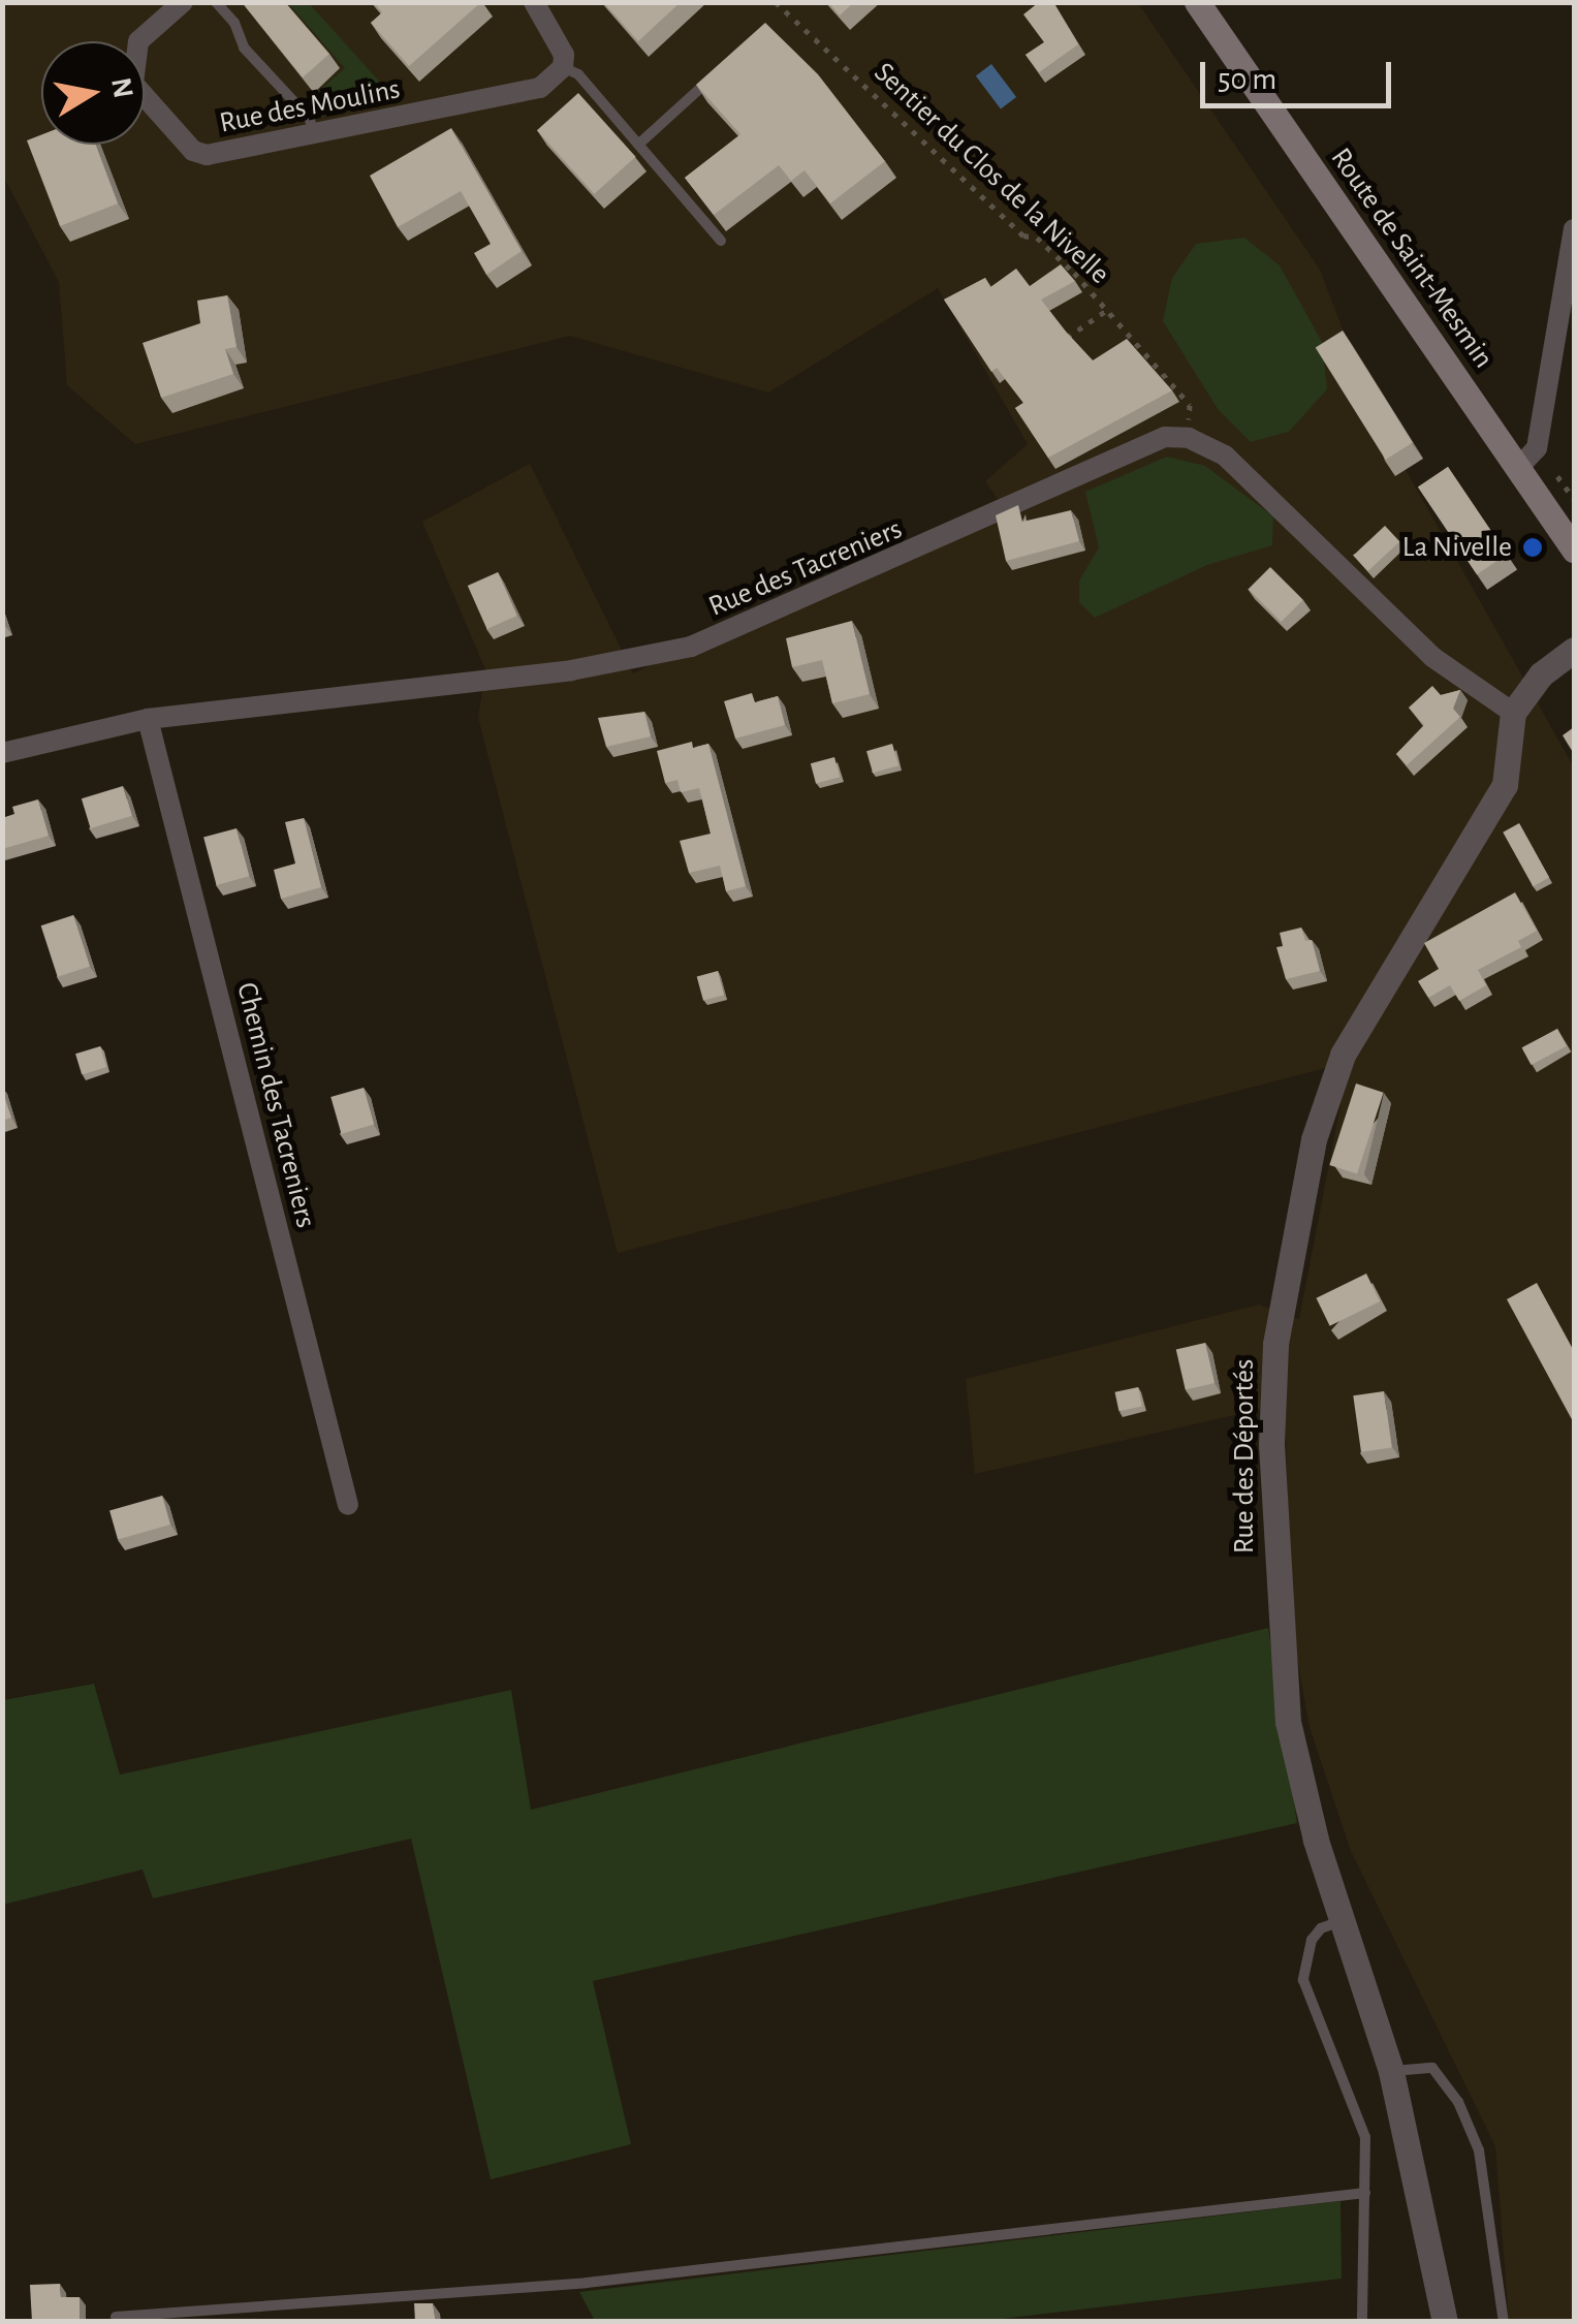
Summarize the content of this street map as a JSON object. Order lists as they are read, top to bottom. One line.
{"streets":{"main road":["Route de Saint-Mesmin"],"street":["Rue des Moulins","Rue des Tacreniers","Chemin des Tacreniers","Rue des Déportés"],"path":["Sentier du Clos de la Nivelle"]},"crossings":[["Sentier du Clos de la Nivelle","Rue des Tacreniers"],["Rue des Tacreniers","Chemin des Tacreniers"]],"places":["La Nivelle"],"scale_bar":"50 m","north":"right"}
